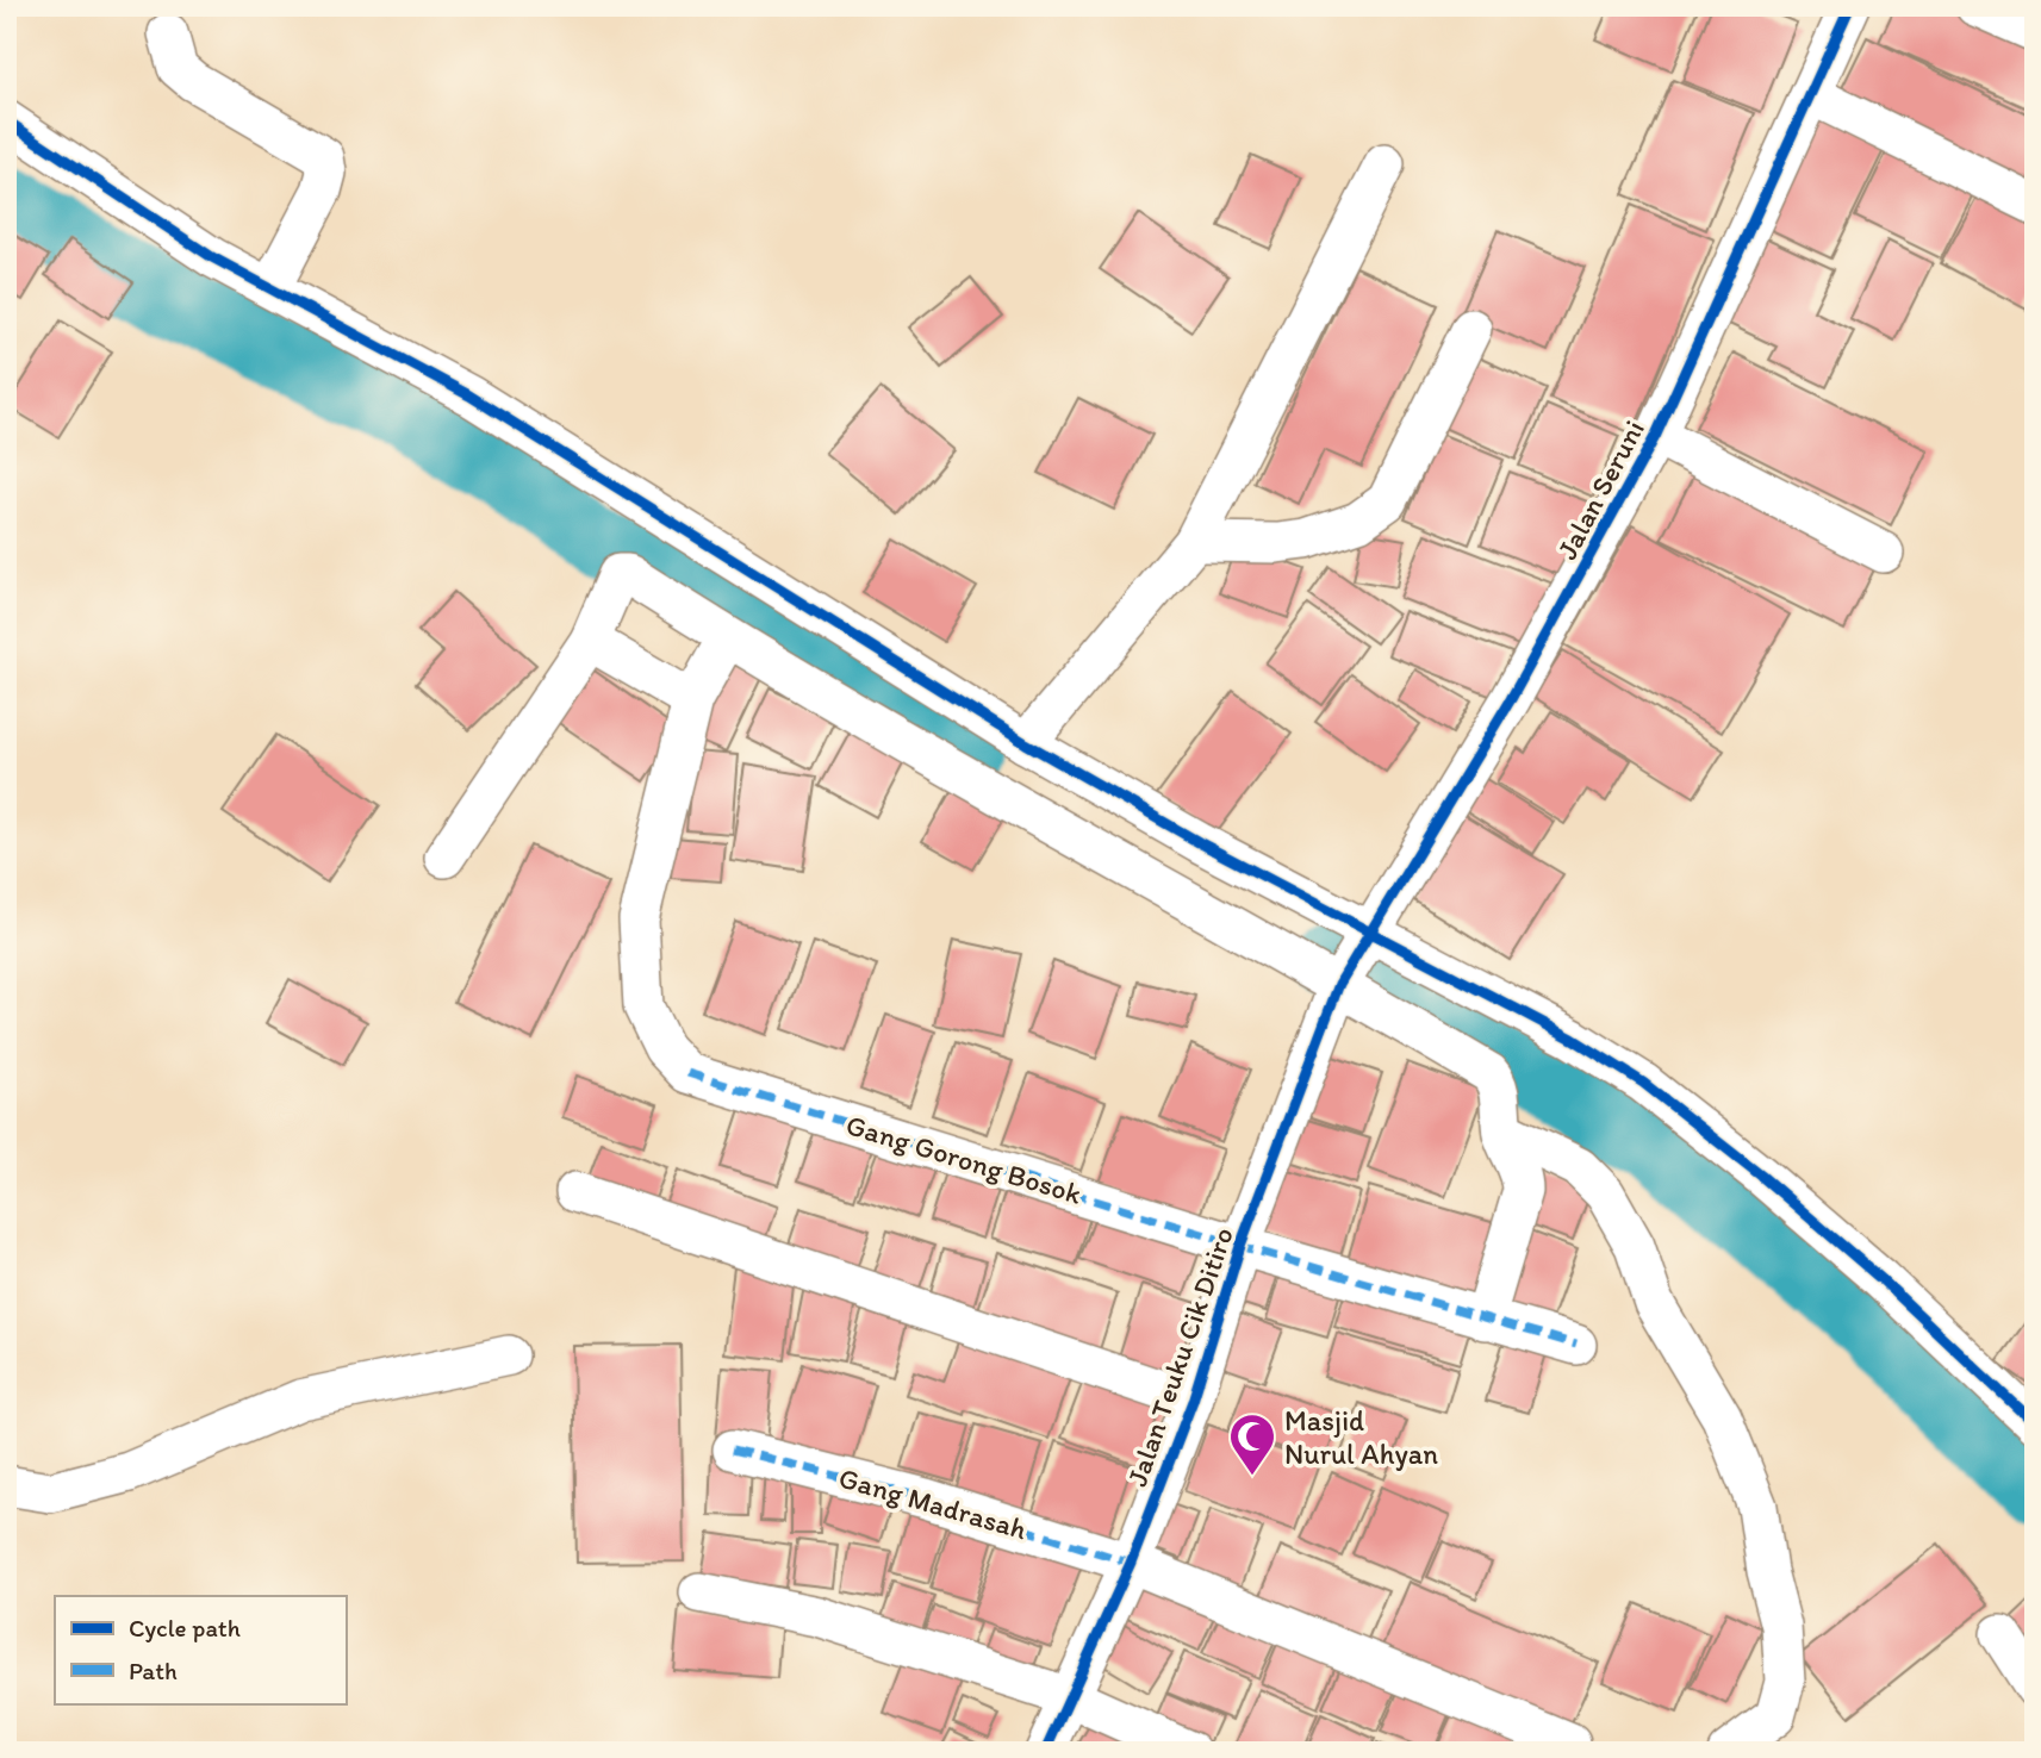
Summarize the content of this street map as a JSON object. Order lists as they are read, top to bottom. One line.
{"streets":{"street":["Jalan Seruni","Gang Gorong Bosok","Jalan Teuku Cik Ditiro","Gang Madrasah"]},"crossings":[["Jalan Seruni","Jalan Teuku Cik Ditiro"],["Gang Gorong Bosok","Jalan Teuku Cik Ditiro"],["Jalan Teuku Cik Ditiro","Gang Madrasah"]],"places":{"mosque":["Masjid Nurul Ahyan"]},"legend":["Cycle path","Path"]}
